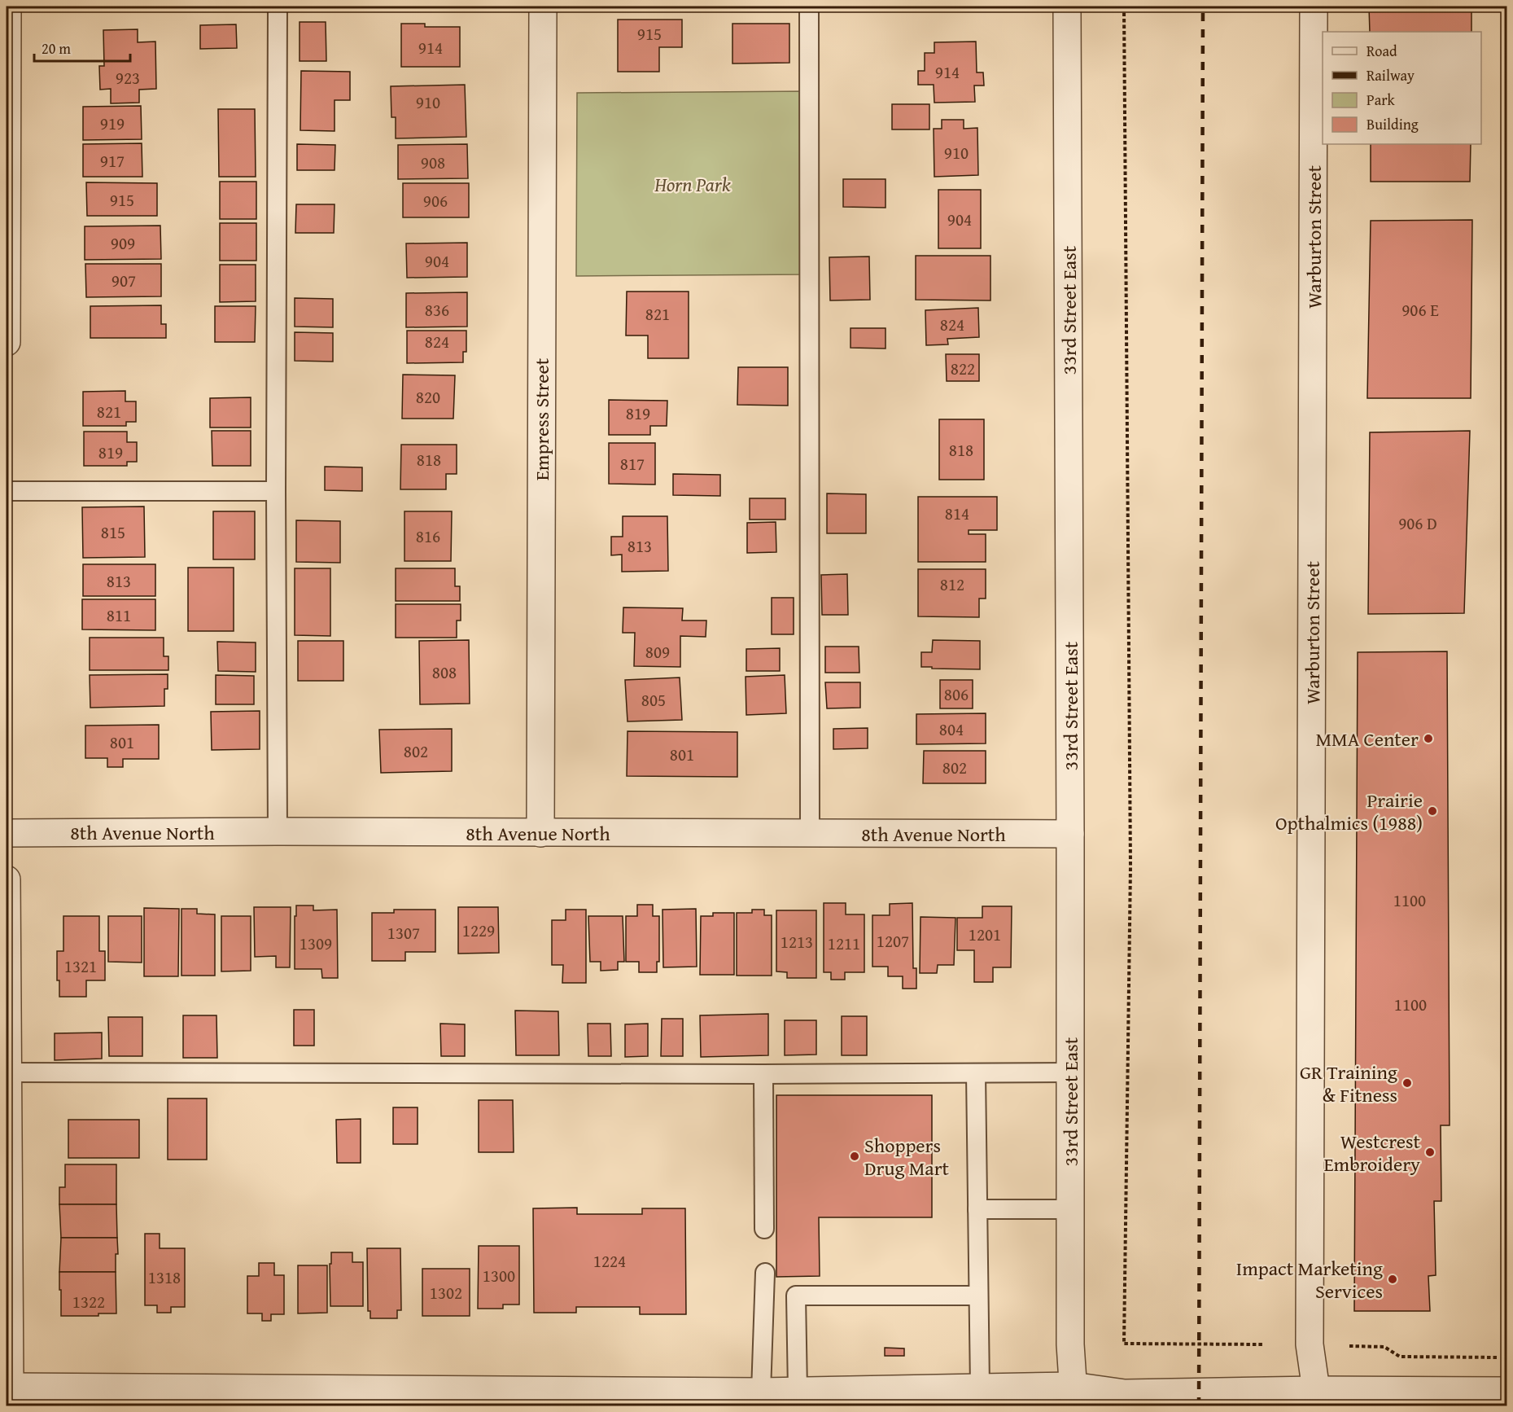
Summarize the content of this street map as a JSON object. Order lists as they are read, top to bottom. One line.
{"streets":{"street":["Warburton Street","33rd Street East","Empress Street","8th Avenue North"]},"crossings":[["33rd Street East","8th Avenue North"],["Empress Street","8th Avenue North"]],"parks":["Horn Park"],"places":["MMA Center","Prairie Opthalmics (1988)","GR Training & Fitness","Westcrest Embroidery","Shoppers Drug Mart","Impact Marketing Services"],"house_numbers":["915","914","914","923","910","919","910","917","908","915","906","904","909","904","907","836","906 E","821","824","824","822","820","821","819","818","819","818","817","814","906 D","815","816","813","813","812","811","809","808","806","805","804","801","802","801","802","1100","1229","1307","1201","1207","1213","1309","1211","1321","1100","1224","1300","1318","1302","1322"],"legend":["Road","Railway","Park","Building"],"scale_bar":"20 m"}
